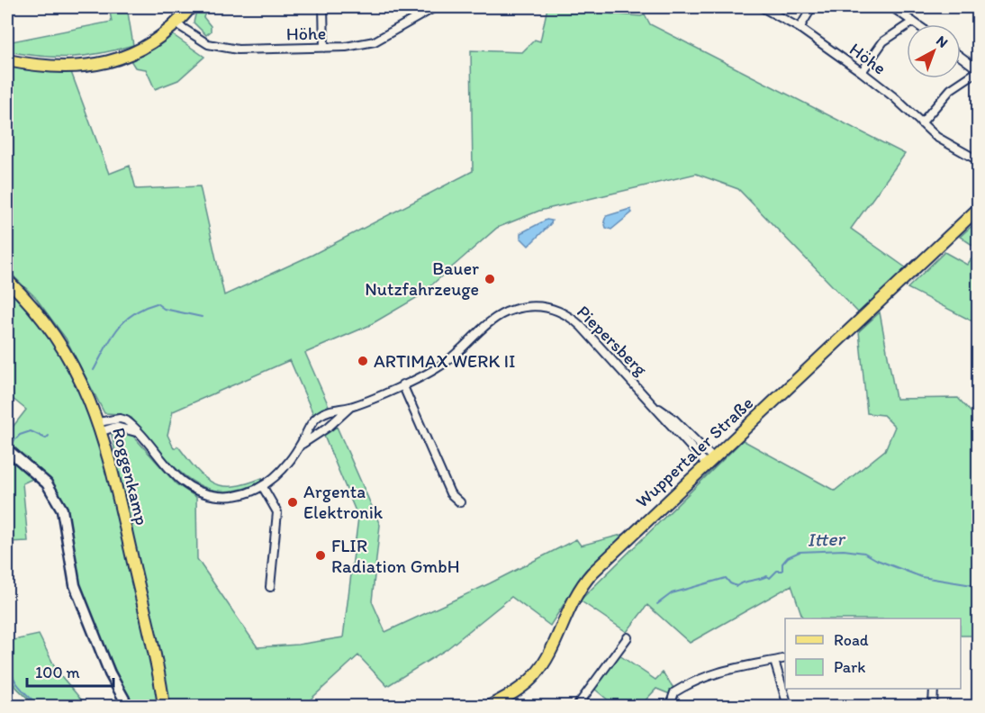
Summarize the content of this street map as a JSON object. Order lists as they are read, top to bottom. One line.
{"streets":{"main road":["Wuppertaler Straße","Roggenkamp"],"street":["Höhe","Piepersberg"]},"crossings":[["Piepersberg","Wuppertaler Straße"],["Piepersberg","Roggenkamp"]],"water":["Itter"],"places":["Bauer Nutzfahrzeuge","ARTIMAX WERK II","Argenta Elektronik","FLIR Radiation GmbH"],"legend":["Road","Park"],"scale_bar":"100 m","north":"top right"}
